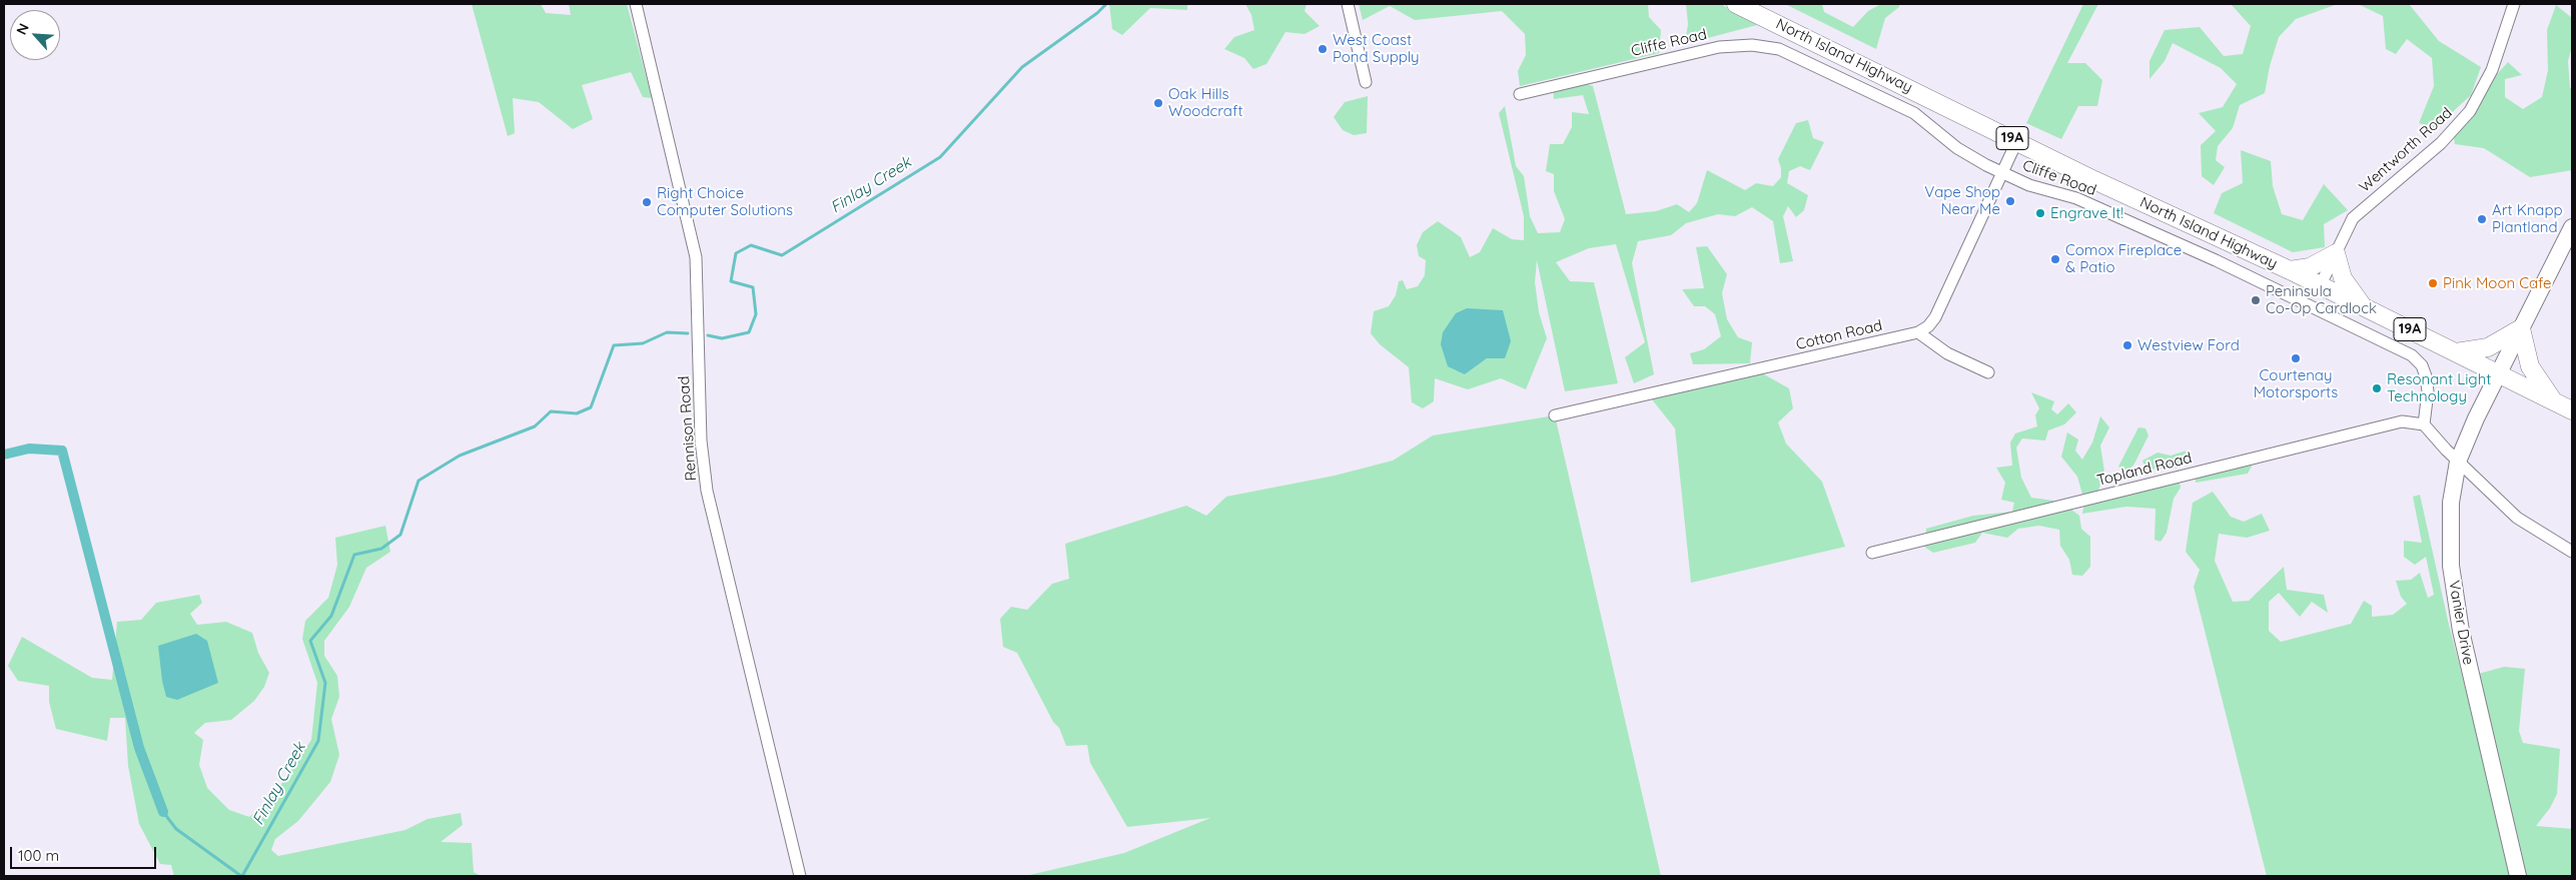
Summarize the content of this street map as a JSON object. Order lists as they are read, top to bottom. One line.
{"streets":{"main road":["North Island Highway","19A"],"street":["Cliffe Road","Wentworth Road","Cotton Road","Rennison Road","Topland Road","Vanier Drive"]},"crossings":[["Cliffe Road","Topland Road"],["North Island Highway","Wentworth Road"],["North Island Highway","Vanier Drive"]],"water":["Finlay Creek"],"places":["West Coast Pond Supply","Oak Hills Woodcraft","Vape Shop Near Me","Right Choice Computer Solutions","Engrave It!","Art Knapp Plantland","Comox Fireplace & Patio","Pink Moon Cafe","Peninsula Co-Op Cardlock","Westview Ford","Courtenay Motorsports","Resonant Light Technology"],"scale_bar":"100 m","north":"top left"}
